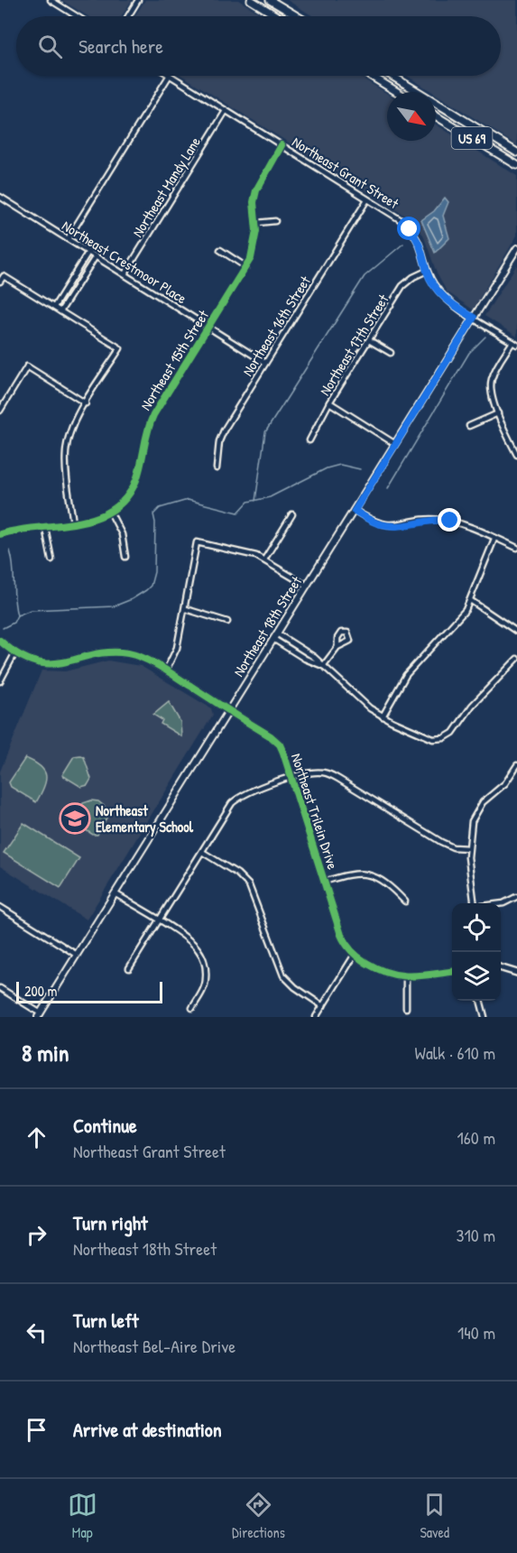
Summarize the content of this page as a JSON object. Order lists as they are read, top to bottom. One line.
{"streets":{"main road":["US 69","Northeast 18th Street"],"street":["Northeast Grant Street","Northeast Mandy Lane","Northeast Crestmoor Place","Northeast 16th Street","Northeast 17th Street","Northeast 15th Street","Northeast Trilein Drive"]},"crossings":[["Northeast Grant Street","Northeast Mandy Lane"],["Northeast Grant Street","Northeast 16th Street"],["Northeast Grant Street","Northeast 17th Street"],["Northeast Grant Street","Northeast 15th Street"],["Northeast Grant Street","Northeast 18th Street"],["Northeast Mandy Lane","Northeast Crestmoor Place"],["Northeast Crestmoor Place","Northeast 16th Street"],["Northeast Crestmoor Place","Northeast 15th Street"],["Northeast 18th Street","Northeast Trilein Drive"]],"places":{"school or university":["Northeast Elementary School"]},"scale_bar":"200 m","north":"bottom right","page":{"search":"Search here","scale":"200 m","heading":["8 min","Walk · 610 m"],"list":[["Continue","Northeast Grant Street","160 m"],["Turn right","Northeast 18th Street","310 m"],["Turn left","Northeast Bel-Aire Drive","140 m"],"Arrive at destination"],"nav":["Map","Directions","Saved"]}}
